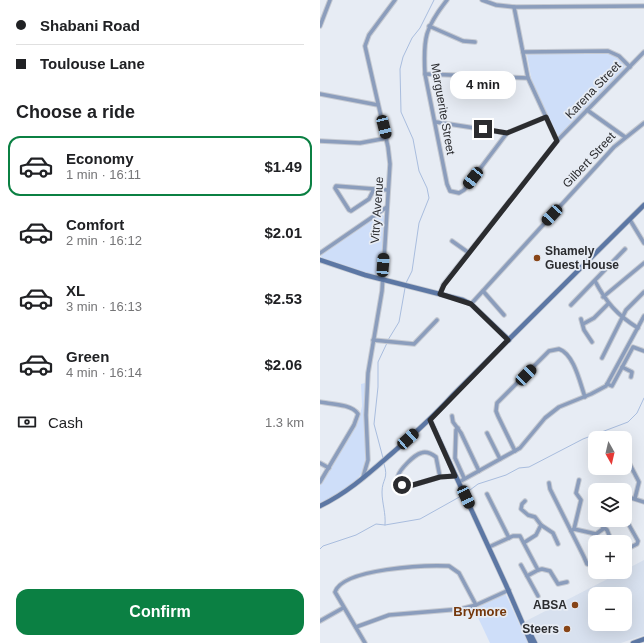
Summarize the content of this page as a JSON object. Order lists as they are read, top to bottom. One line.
{"streets":{"street":["Karena Street","Marguerite Street","Gilbert Street","Vitry Avenue"]},"districts":["Brymore"],"places":["Shamely Guest House","ABSA","Steers"],"north":"bottom","page":{"banner":["Shabani Road","Toulouse Lane"],"bubble":"4 min","heading":"Choose a ride","list":[{"name":"Economy","note":"1 min · 16:11","value":"$1.49"},{"name":"Comfort","note":"2 min · 16:12","value":"$2.01"},{"name":"XL","note":"3 min · 16:13","value":"$2.53"},{"name":"Green","note":"4 min · 16:14","value":"$2.06"}],"pay":["Cash","1.3 km"],"map_buttons":["+","−"],"buttons":"Confirm"}}
